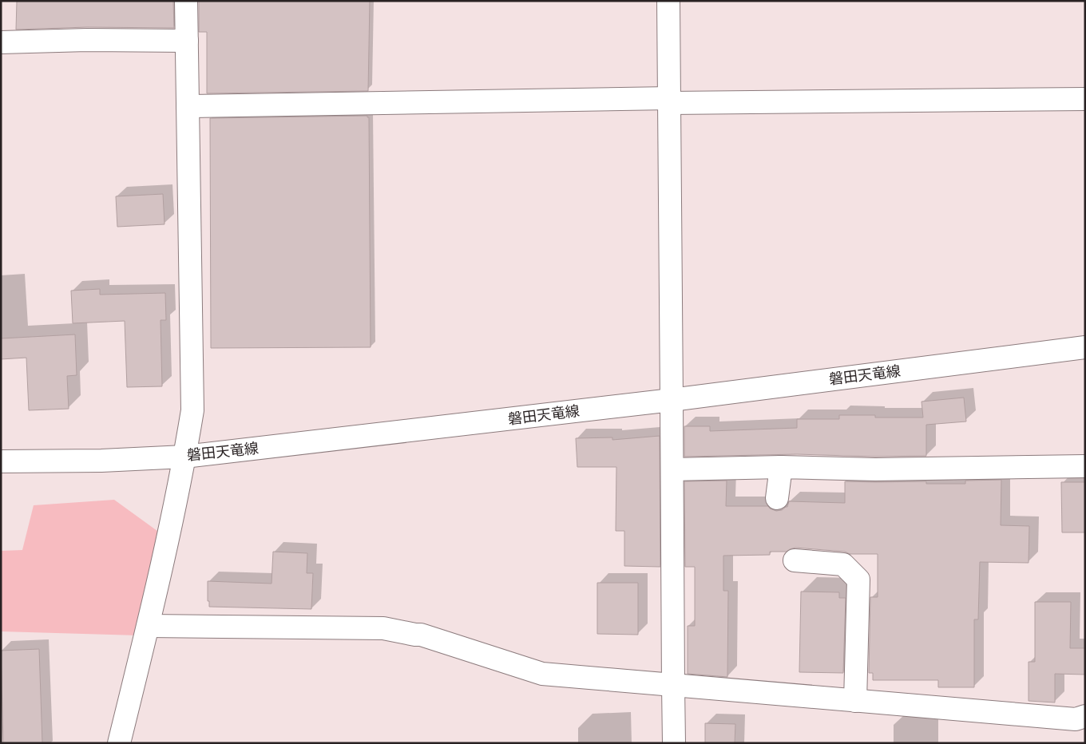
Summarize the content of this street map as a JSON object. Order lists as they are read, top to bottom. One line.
{"streets":{"street":["磐田天竜線"]}}
